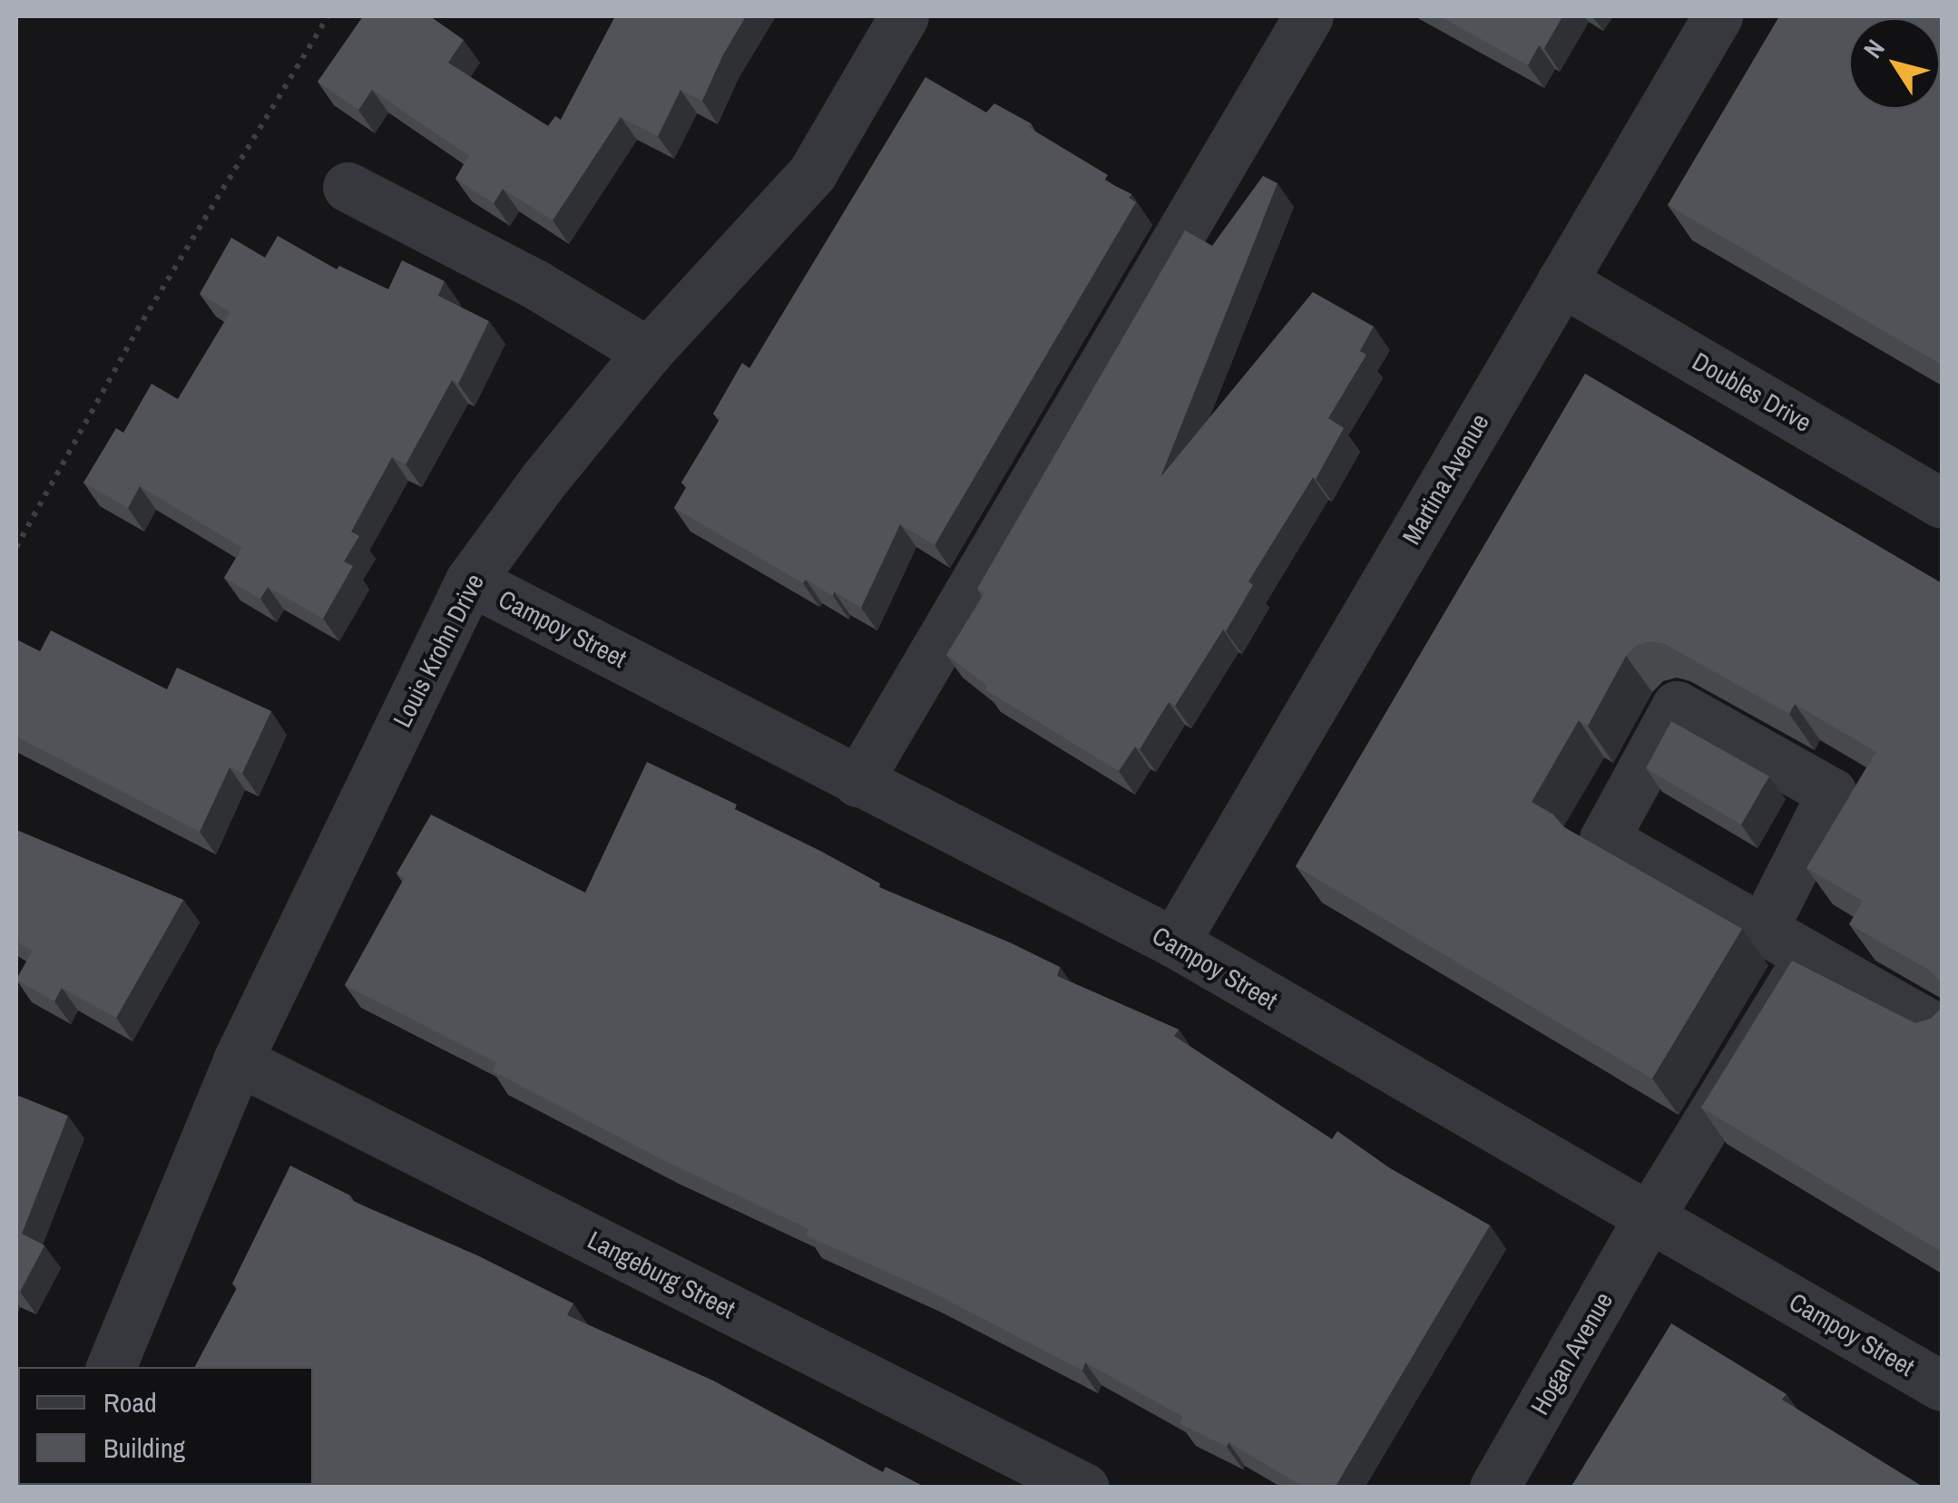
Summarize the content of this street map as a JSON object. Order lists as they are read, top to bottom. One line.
{"streets":{"street":["Doubles Drive","Martina Avenue","Campoy Street","Louis Krohn Drive","Langeburg Street","Hogan Avenue"]},"crossings":[["Doubles Drive","Martina Avenue"],["Martina Avenue","Campoy Street"],["Campoy Street","Louis Krohn Drive"],["Campoy Street","Hogan Avenue"],["Louis Krohn Drive","Langeburg Street"]],"legend":["Road","Building"],"north":"top left"}
